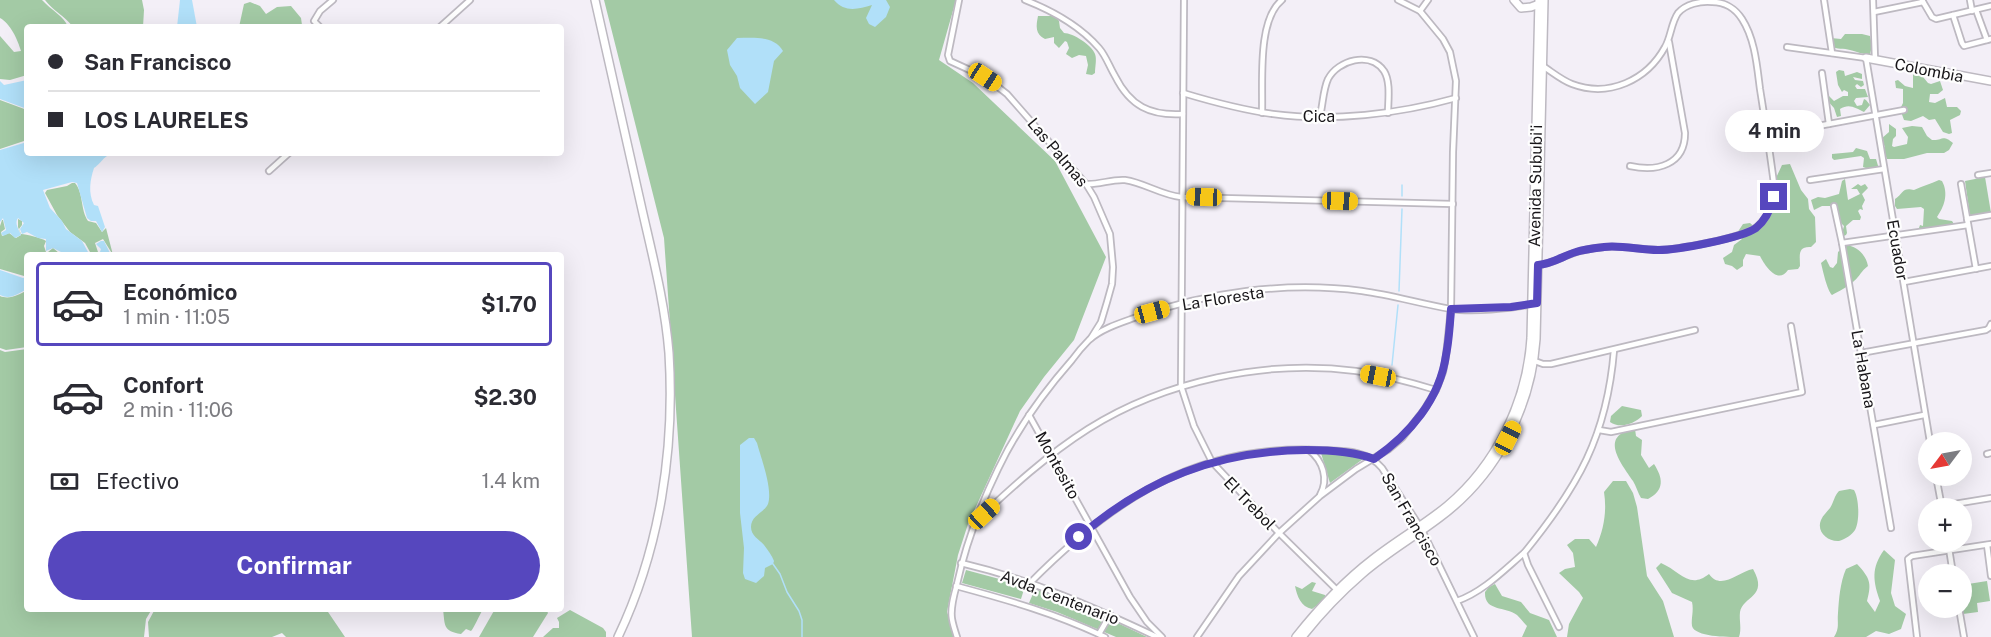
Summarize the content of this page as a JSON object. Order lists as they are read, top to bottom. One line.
{"streets":{"street":["Colombia","Cica","Las Palmas","Avenida Sububi'i","Ecuador","La Floresta","La Habana","Montesito","El Trebol","San Francisco","Avda. Centenario"]},"crossings":[["Colombia","Ecuador"],["Cica","El Trebol"],["Las Palmas","La Floresta"],["Avenida Sububi'i","La Floresta"],["Avenida Sububi'i","El Trebol"],["Avenida Sububi'i","San Francisco"],["La Floresta","Montesito"],["La Floresta","El Trebol"],["La Floresta","Avda. Centenario"],["Montesito","San Francisco"],["El Trebol","San Francisco"],["San Francisco","Avda. Centenario"]],"north":"bottom left","page":{"banner":["San Francisco","LOS LAURELES"],"bubble":"4 min","list":[{"name":"Económico","note":"1 min · 11:05","value":"$1.70"},{"name":"Confort","note":"2 min · 11:06","value":"$2.30"}],"map_buttons":["+","−"],"pay":["Efectivo","1.4 km"],"buttons":"Confirmar"}}
